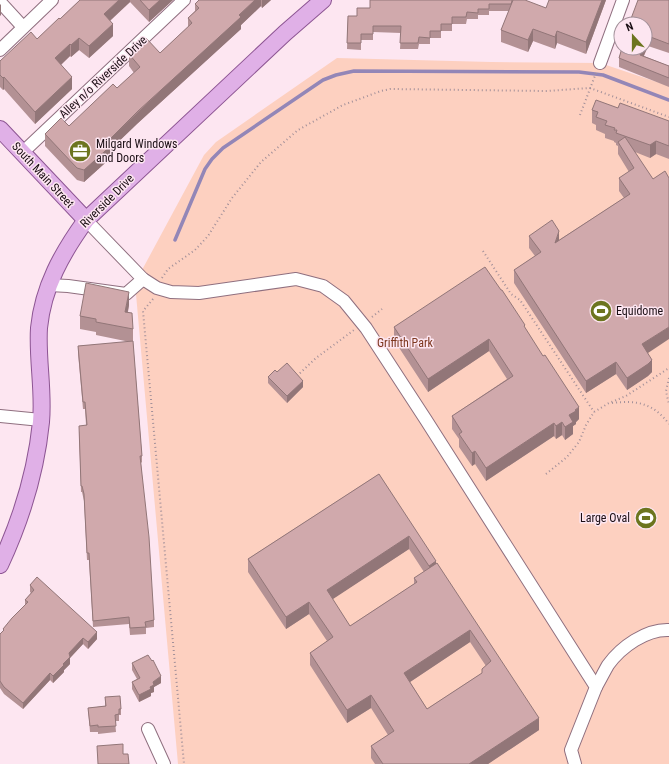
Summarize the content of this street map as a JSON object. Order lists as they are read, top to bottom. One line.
{"streets":{"main road":["South Main Street","Riverside Drive"],"street":["Alley n/o Riverside Drive"]},"crossings":[["Alley n/o Riverside Drive","South Main Street"],["South Main Street","Riverside Drive"]],"parks":["Griffith Park"],"places":{"office":["Milgard Windows and Doors"],"sports":["Equidome","Large Oval"]},"north":"top"}
